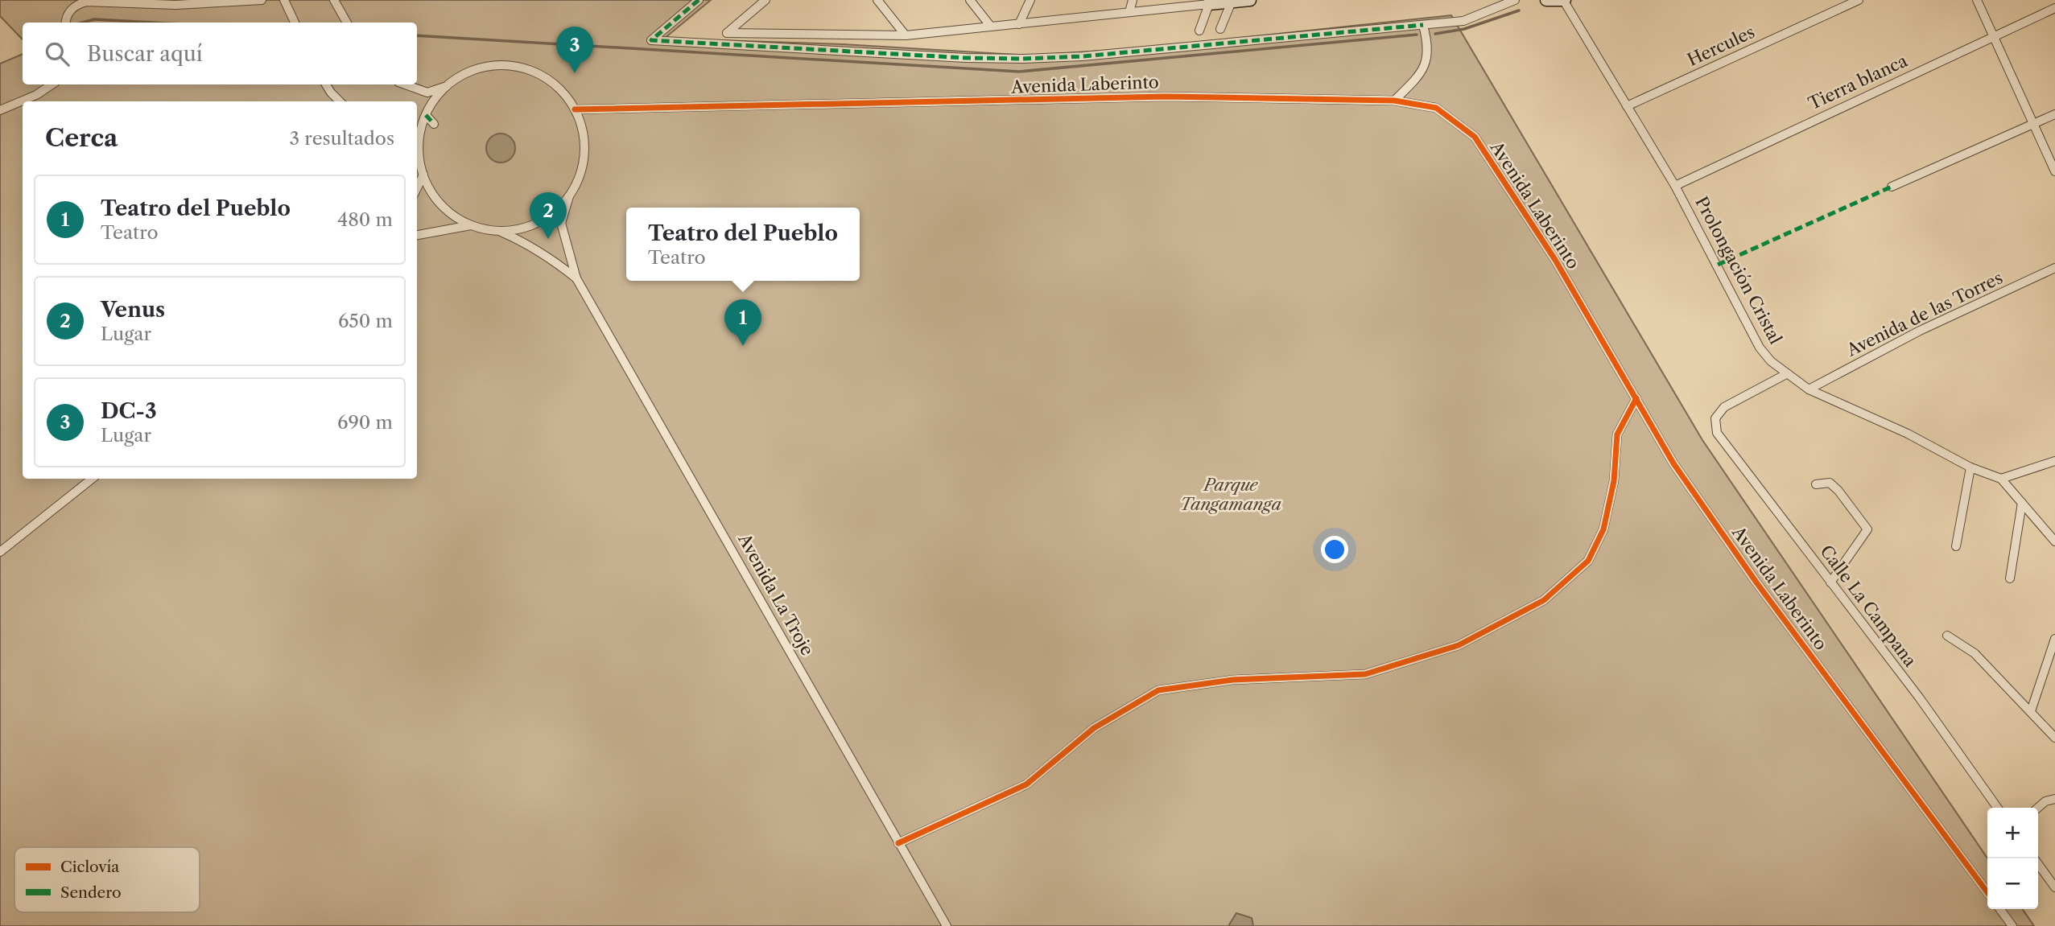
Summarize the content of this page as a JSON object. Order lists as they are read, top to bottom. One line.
{"streets":{"street":["Hercules","Tierra blanca","Avenida Laberinto","Prolongación Cristal","Avenida de las Torres","Avenida La Troje","Calle La Campana"]},"crossings":[["Hercules","Prolongación Cristal"],["Tierra blanca","Prolongación Cristal"],["Avenida Laberinto","Avenida La Troje"],["Prolongación Cristal","Avenida de las Torres"],["Prolongación Cristal","Calle La Campana"]],"parks":["Parque Tangamanga"],"legend":["Ciclovía","Sendero"],"page":{"search":"Buscar aquí","pins":["3","2","1"],"heading":["Cerca","3 resultados"],"list":[{"mark":"1","name":"Teatro del Pueblo","note":"Teatro","value":"480 m"},{"mark":"2","name":"Venus","note":"Lugar","value":"650 m"},{"mark":"3","name":"DC-3","note":"Lugar","value":"690 m"}],"popup":["Teatro del Pueblo","Teatro"],"map_buttons":["+","−"]}}
